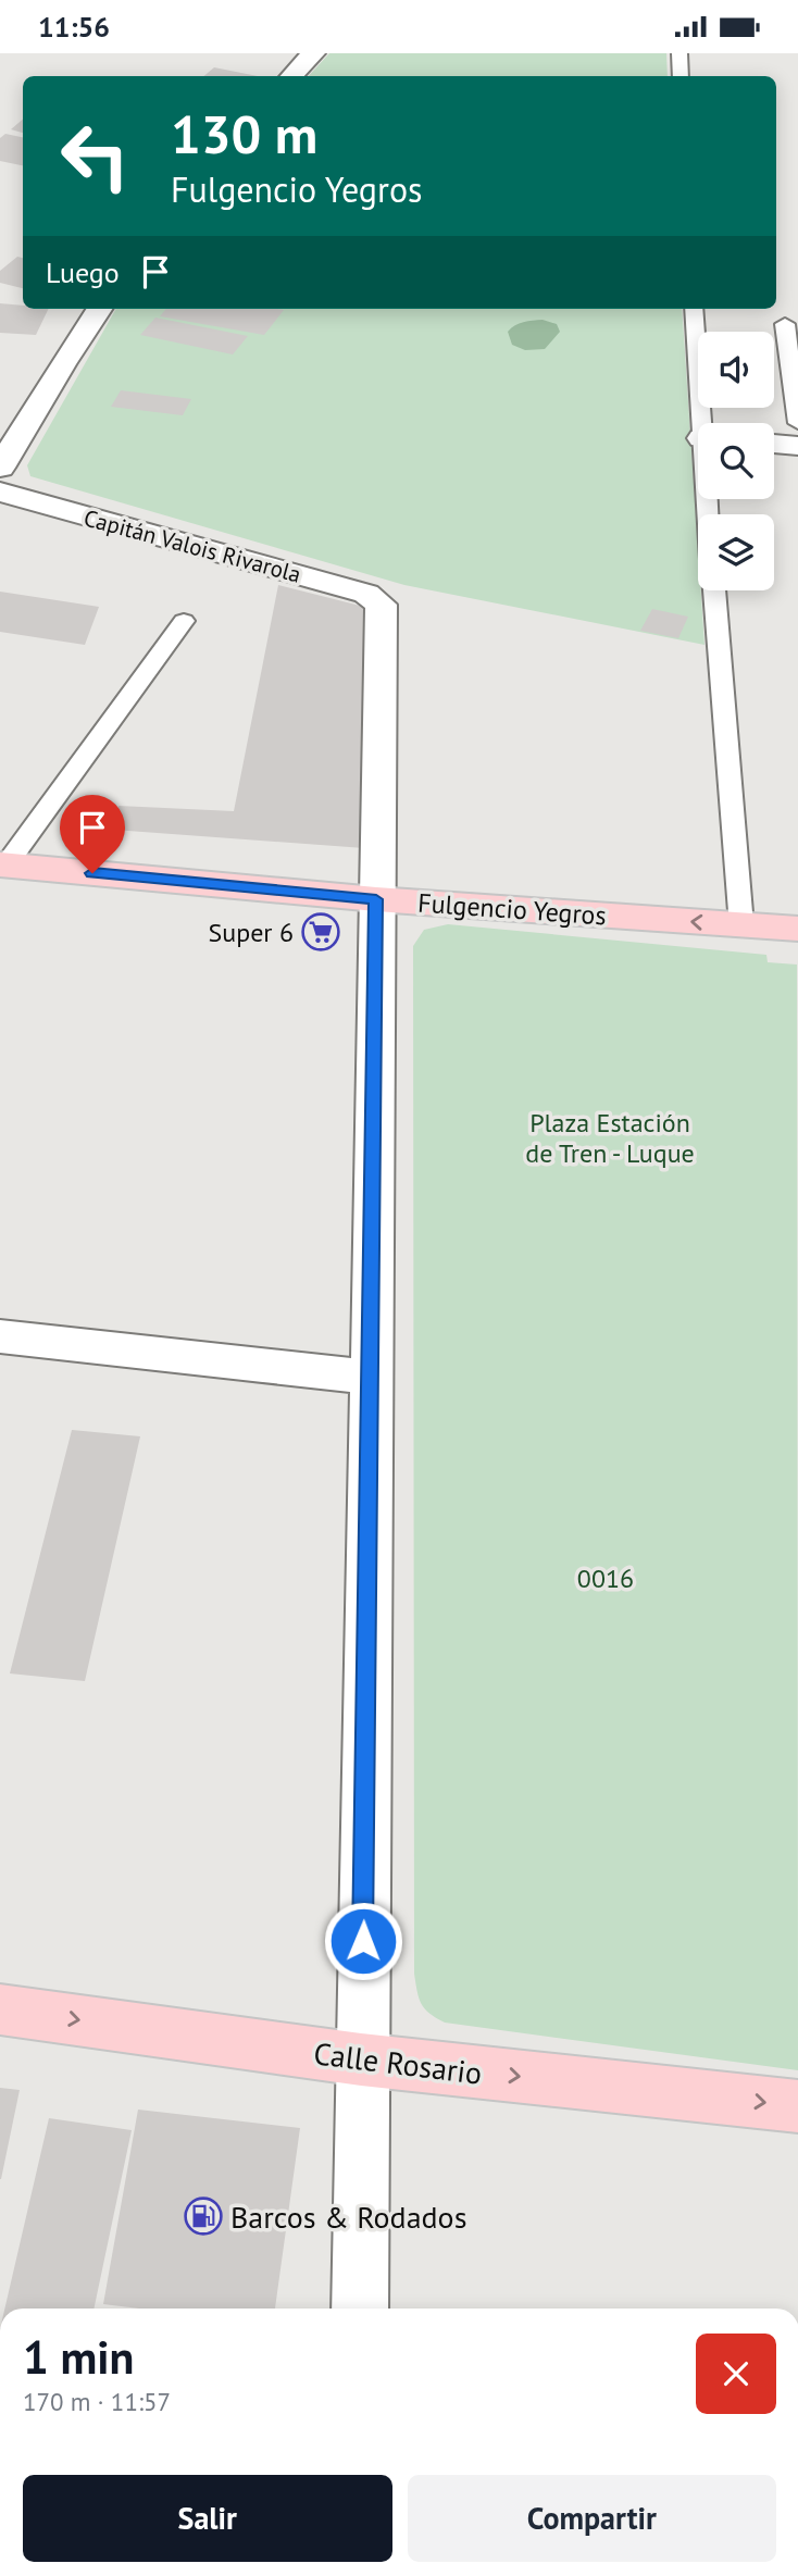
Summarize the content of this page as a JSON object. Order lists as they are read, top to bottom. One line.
{"streets":{"main road":["Fulgencio Yegros","Calle Rosario"],"street":["Capitán Valois Rivarola"]},"crossings":[["Capitán Valois Rivarola","Fulgencio Yegros"]],"one_way":["Fulgencio Yegros","Calle Rosario"],"parks":["Plaza Estación de Tren - Luque","0016"],"places":{"supermarket":["Super 6"],"fuel station":["Barcos & Rodados"]},"page":{"status":"11:56","turn":["130 m","Fulgencio Yegros"],"then":"Luego","heading":["1 min","170 m · 11:57"],"buttons":["Salir","Compartir"]}}
